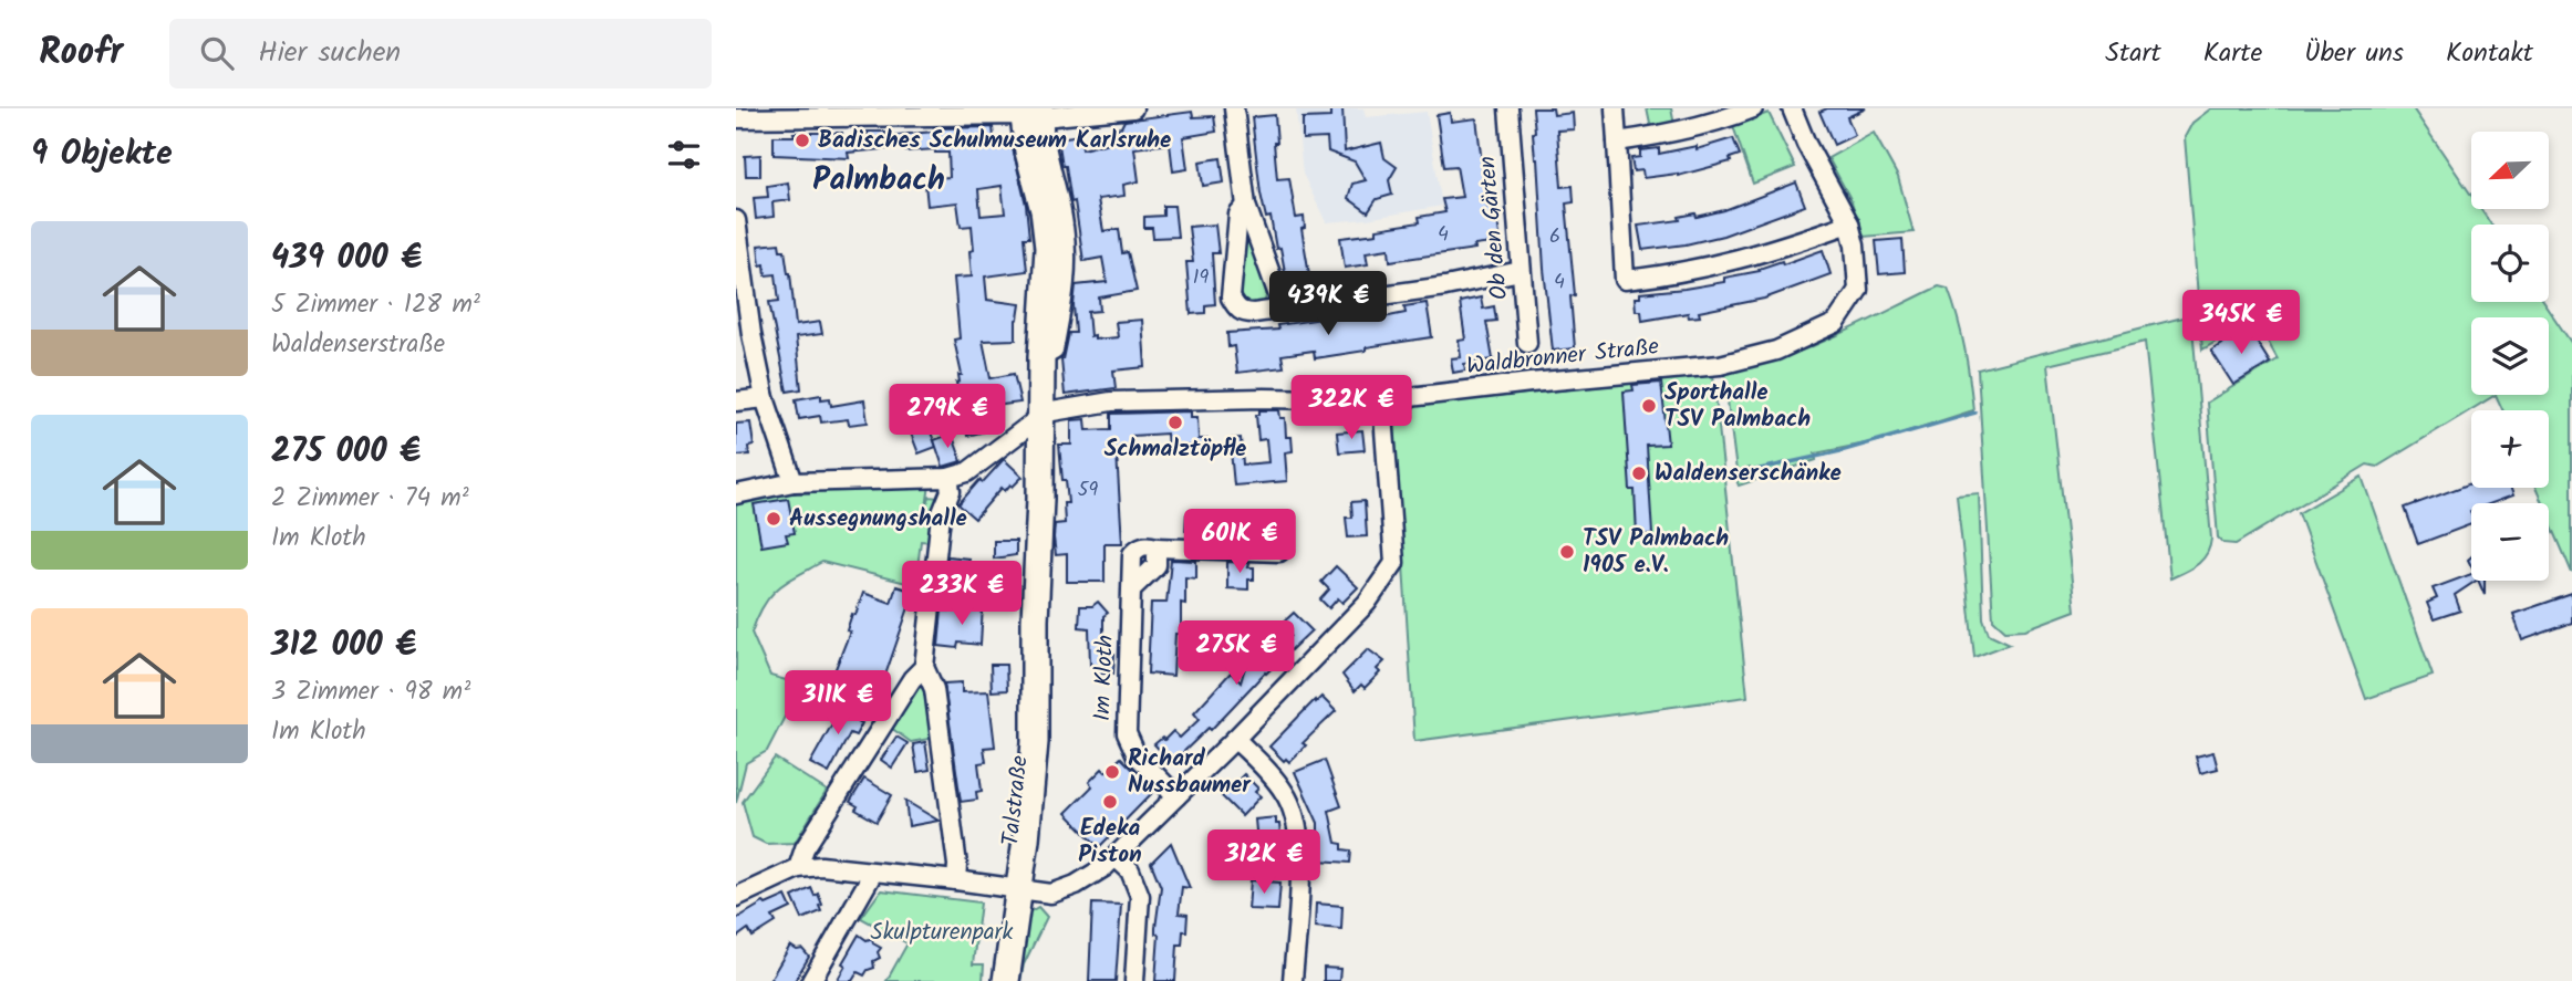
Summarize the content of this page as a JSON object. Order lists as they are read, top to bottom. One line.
{"streets":{"main road":["Talstraße"],"street":["Ob den Gärten","Waldbronner Straße","Im Kloth"]},"crossings":[["Waldbronner Straße","Talstraße"]],"districts":["Palmbach"],"parks":["Skulpturenpark"],"places":["Badisches Schulmuseum Karlsruhe","Sporthalle TSV Palmbach","Schmalztöpfle","Waldenserschänke","Aussegnungshalle","TSV Palmbach 1905 e.V.","Richard Nussbaumer","Edeka Piston"],"house_numbers":["4","6","19","4","59"],"north":"bottom left","page":{"header":"Roofr","search":"Hier suchen","nav":["Start","Karte","Über uns","Kontakt"],"heading":"9 Objekte","map_buttons":["+","−"],"list":[{"name":"439 000 €","note":"5 Zimmer · 128 m² · Waldenserstraße"},{"name":"275 000 €","note":"2 Zimmer · 74 m² · Im Kloth"},{"name":"312 000 €","note":"3 Zimmer · 98 m² · Im Kloth"}],"price":["439K €","345K €","322K €","279K €","601K €","233K €","275K €","311K €","312K €"]}}
